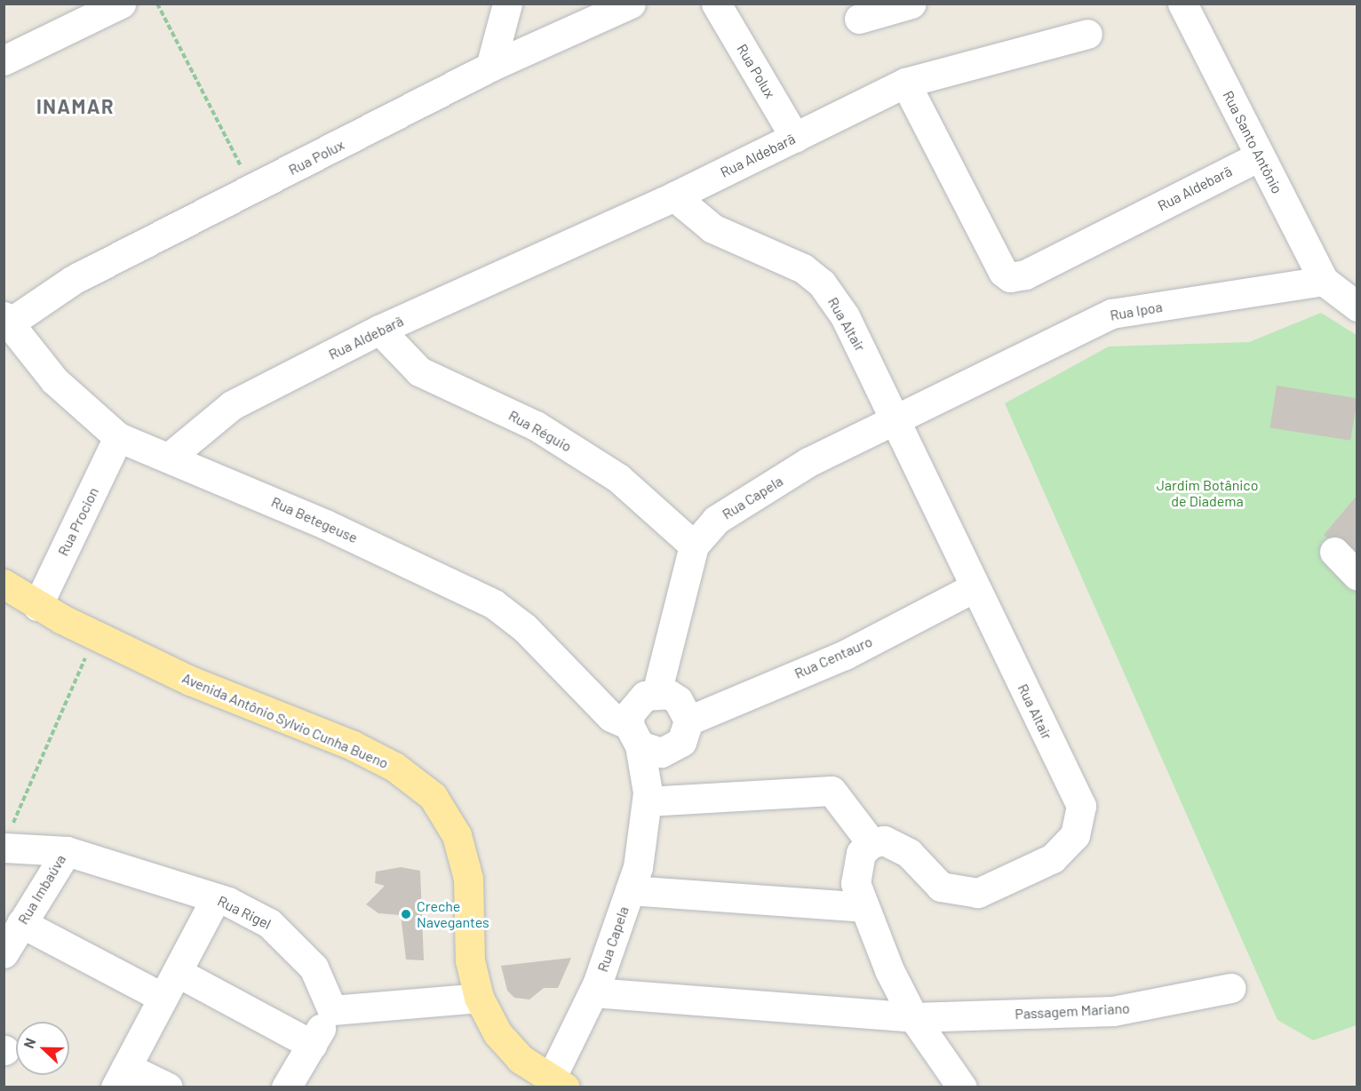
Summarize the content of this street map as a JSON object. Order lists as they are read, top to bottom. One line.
{"streets":{"main road":["Avenida Antônio Sylvio Cunha Bueno"],"street":["Rua Polux","Rua Santo Antônio","Rua Aldebarã","Rua Ipoa","Rua Altair","Rua Réguio","Rua Capela","Rua Betegeuse","Rua Procion","Rua Centauro","Rua Imbaúva","Rua Rigel","Passagem Mariano"]},"crossings":[["Rua Polux","Rua Aldebarã"],["Rua Polux","Rua Betegeuse"],["Rua Santo Antônio","Rua Aldebarã"],["Rua Santo Antônio","Rua Ipoa"],["Rua Aldebarã","Rua Altair"],["Rua Aldebarã","Rua Réguio"],["Rua Aldebarã","Rua Betegeuse"],["Rua Ipoa","Rua Altair"],["Rua Ipoa","Rua Capela"],["Rua Altair","Rua Capela"],["Rua Altair","Rua Centauro"],["Rua Réguio","Rua Capela"],["Rua Capela","Rua Betegeuse"],["Rua Capela","Rua Centauro"],["Rua Capela","Avenida Antônio Sylvio Cunha Bueno"],["Rua Capela","Passagem Mariano"],["Rua Betegeuse","Rua Procion"],["Rua Betegeuse","Rua Centauro"],["Rua Procion","Avenida Antônio Sylvio Cunha Bueno"],["Rua Imbaúva","Rua Rigel"]],"districts":["INAMAR"],"parks":["Jardim Botânico de Diadema"],"places":["Creche Navegantes"],"north":"left"}
